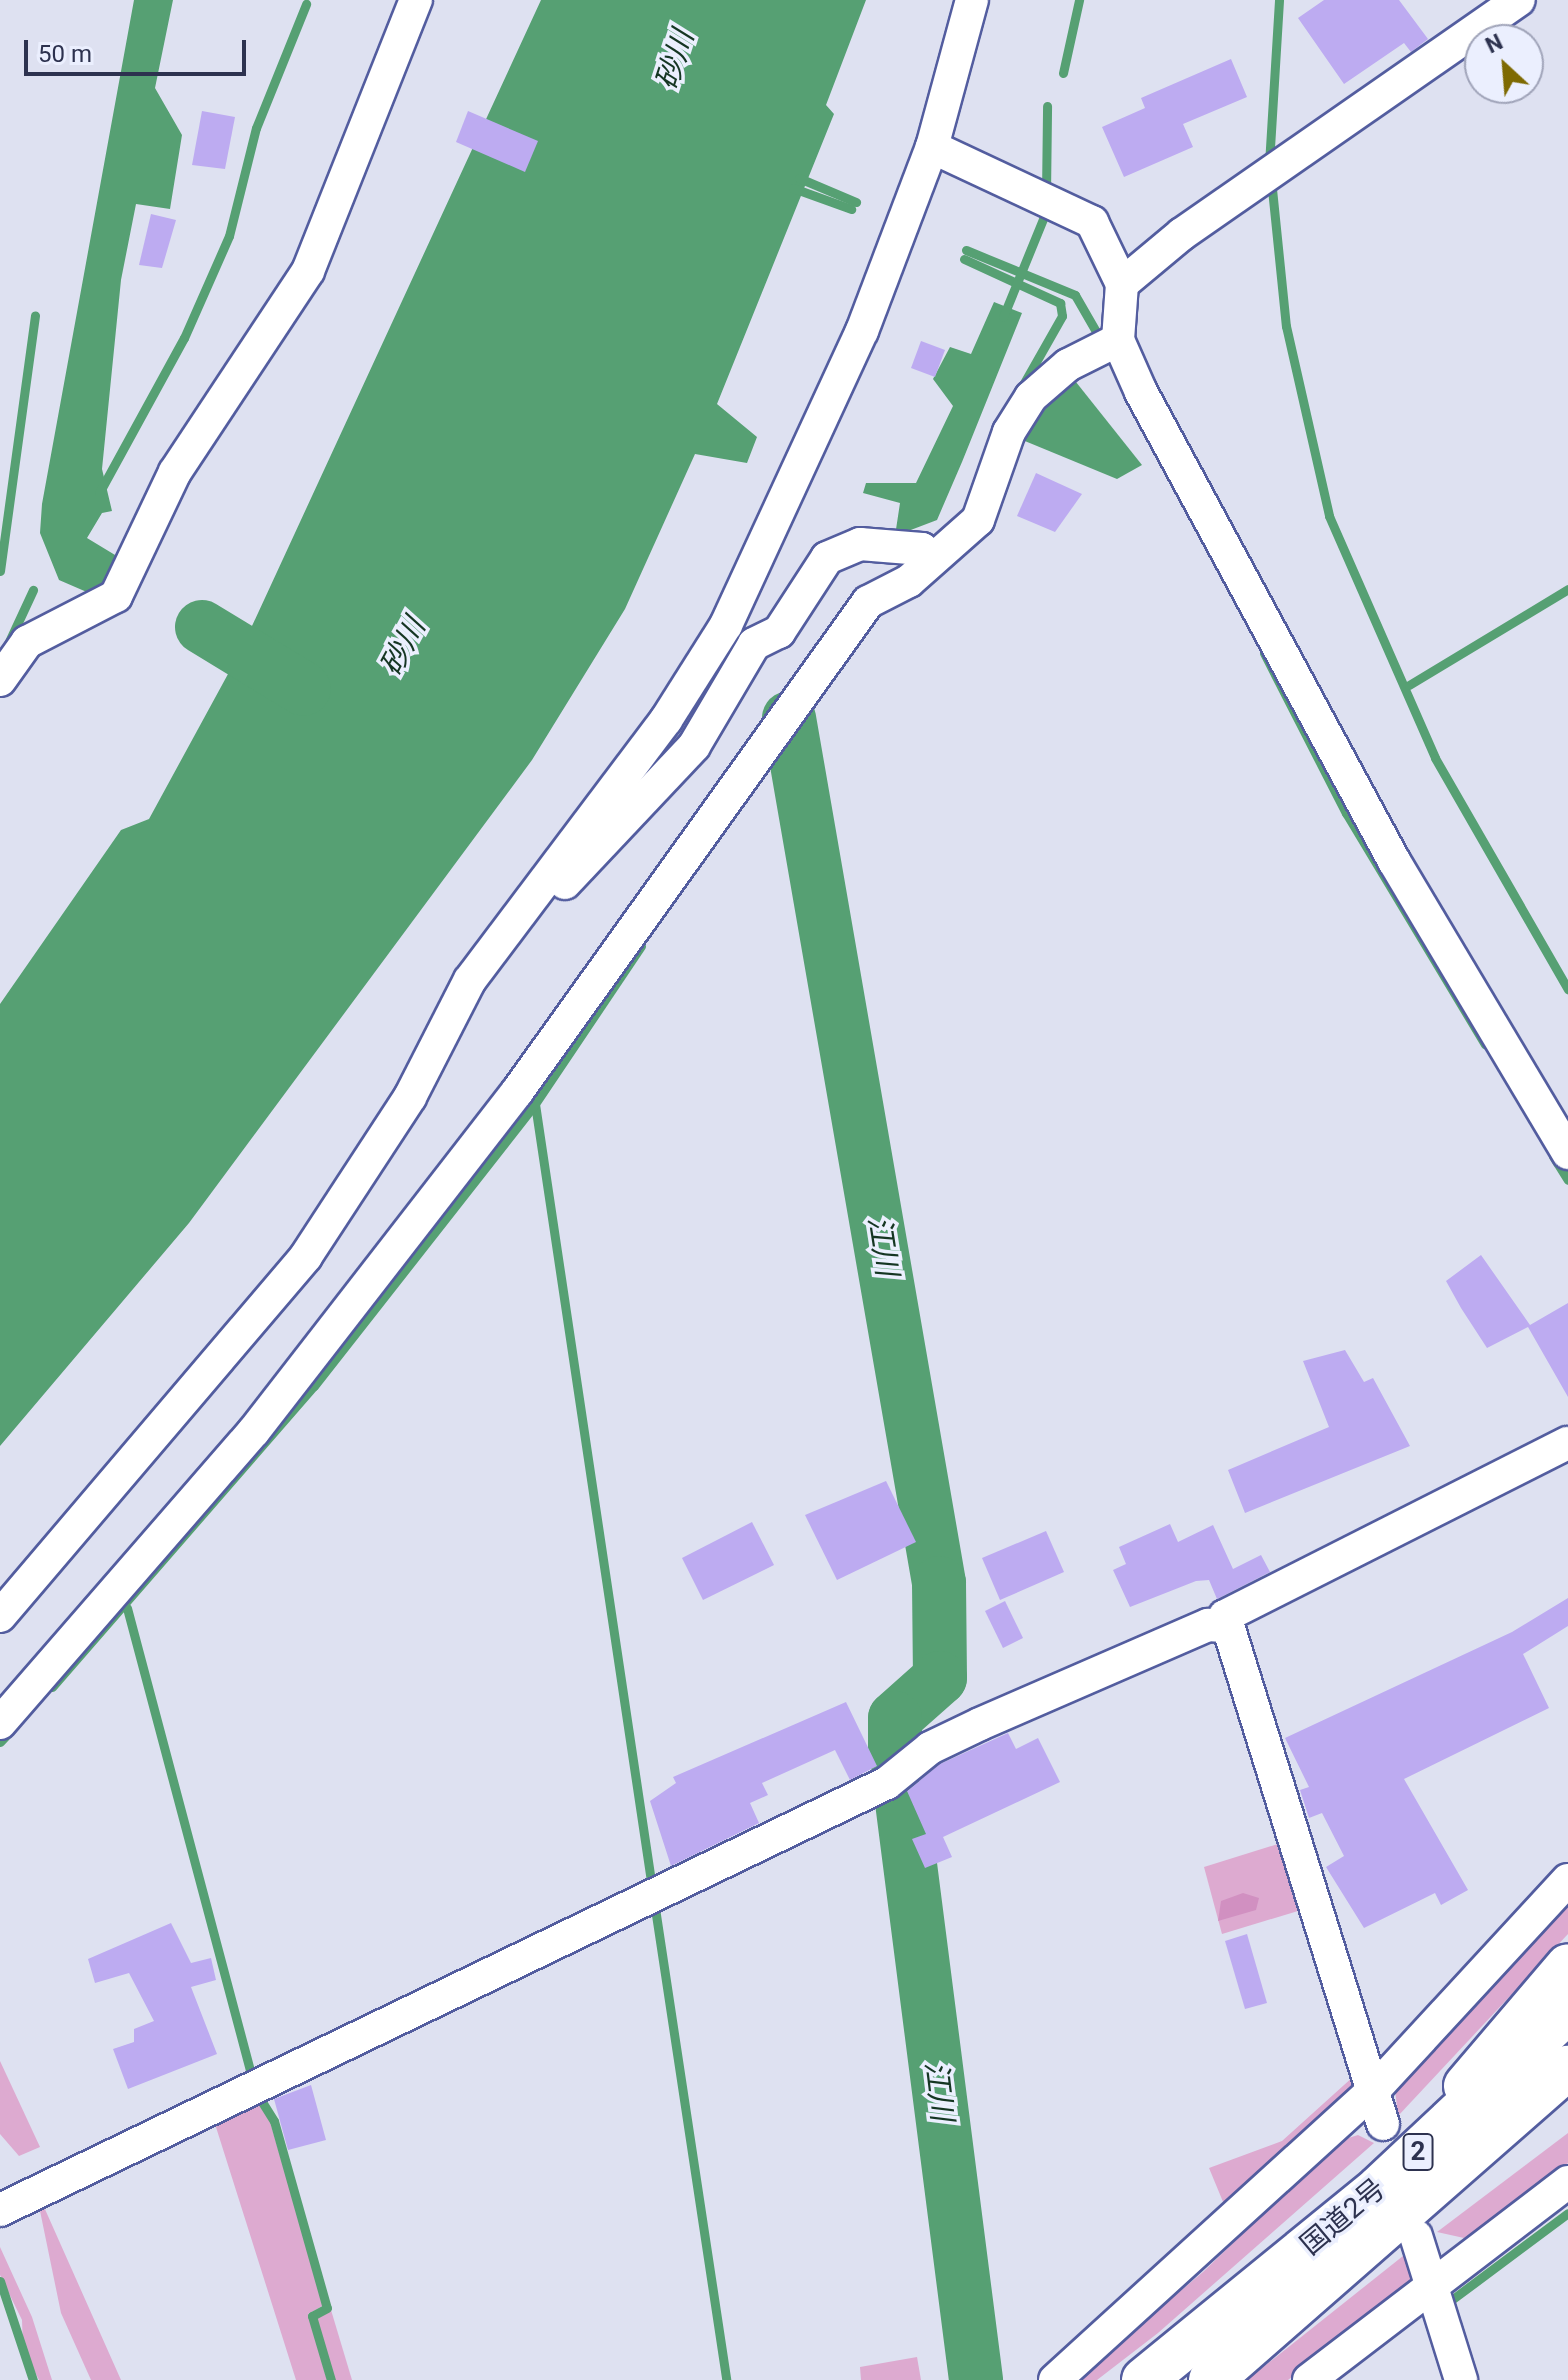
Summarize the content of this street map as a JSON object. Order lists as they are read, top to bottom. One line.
{"streets":{"main road":["2","国道2号"]},"water":["砂川","江川"],"scale_bar":"50 m","north":"top left"}
